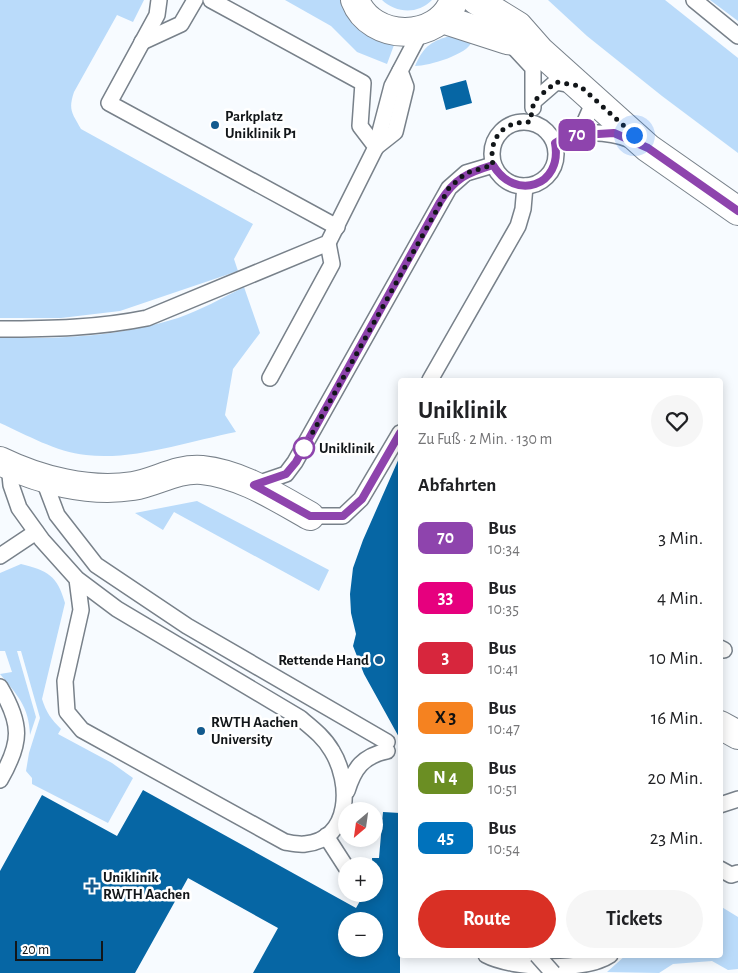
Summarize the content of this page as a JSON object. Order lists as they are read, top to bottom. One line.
{"places":{"other":["Parkplatz Uniklinik P1","Uniklinik","Rettende Hand","RWTH Aachen University"],"health":["Uniklinik RWTH Aachen"]},"lines":["bus line 70"],"scale_bar":"20 m","north":"bottom left","page":{"on_map":"70","heading":[["Uniklinik","Zu Fuß · 2 Min. · 130 m"],"Abfahrten"],"list":[{"mark":"70","name":"Bus","note":"10:34","value":"3 Min."},{"mark":"33","name":"Bus","note":"10:35","value":"4 Min."},{"mark":"3","name":"Bus","note":"10:41","value":"10 Min."},{"mark":"X 3","name":"Bus","note":"10:47","value":"16 Min."},{"mark":"N 4","name":"Bus","note":"10:51","value":"20 Min."},{"mark":"45","name":"Bus","note":"10:54","value":"23 Min."}],"map_buttons":["+","−"],"buttons":["Route","Tickets"],"scale":"20 m"}}
